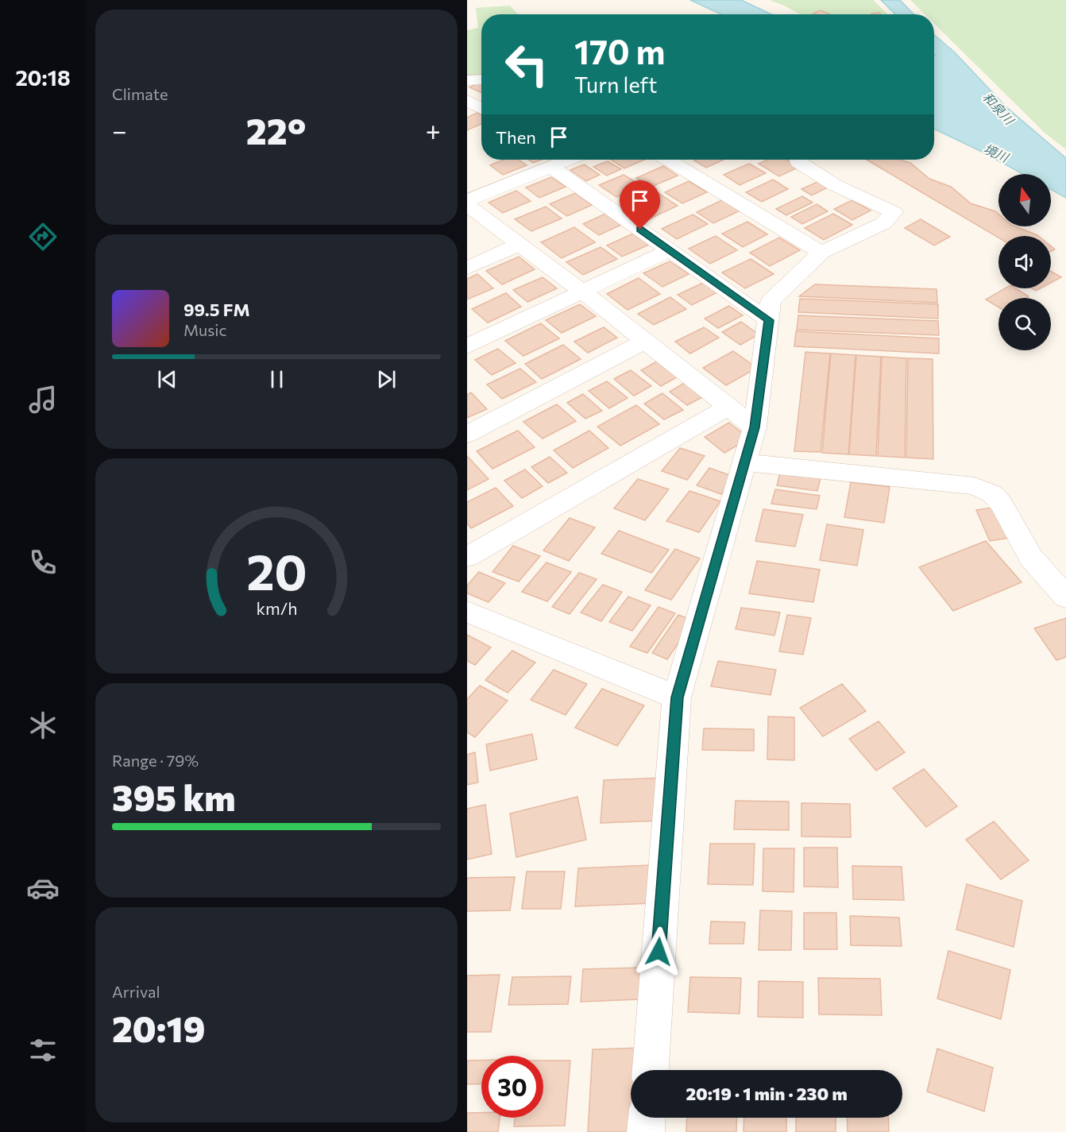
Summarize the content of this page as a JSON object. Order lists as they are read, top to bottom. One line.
{"water":["和泉川","境川"],"north":"top","page":{"tabs":"20:18","tile":["Climate",["Range · 79%","395 km"],["Arrival","20:19"]],"turn":["170 m","Turn left"],"heat":["−","22°","+"],"then":"Then","song":["99.5 FM","Music"],"limit":"30","trip":"20:19 · 1 min · 230 m","gauge":["20","km/h"]}}
